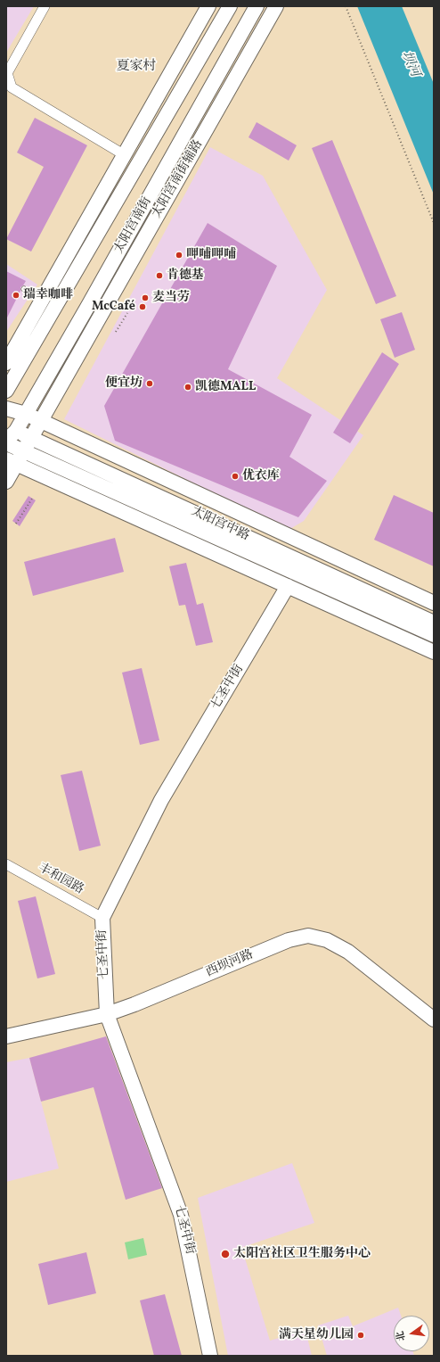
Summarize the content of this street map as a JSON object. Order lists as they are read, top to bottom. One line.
{"streets":{"street":["太阳宫南街辅路","太阳宫南街","太阳宫中路","七圣中街","丰和园路","西坝河路"]},"crossings":[["太阳宫南街辅路","太阳宫中路"],["太阳宫南街","太阳宫中路"],["太阳宫中路","七圣中街"],["七圣中街","丰和园路"],["七圣中街","西坝河路"]],"districts":["夏家村"],"water":["坝河"],"places":["呷哺呷哺","肯德基","瑞幸咖啡","麦当劳","McCafé","便宜坊","凯德MALL","优衣库","太阳宫社区卫生服务中心","满天星幼儿园"],"north":"left"}
